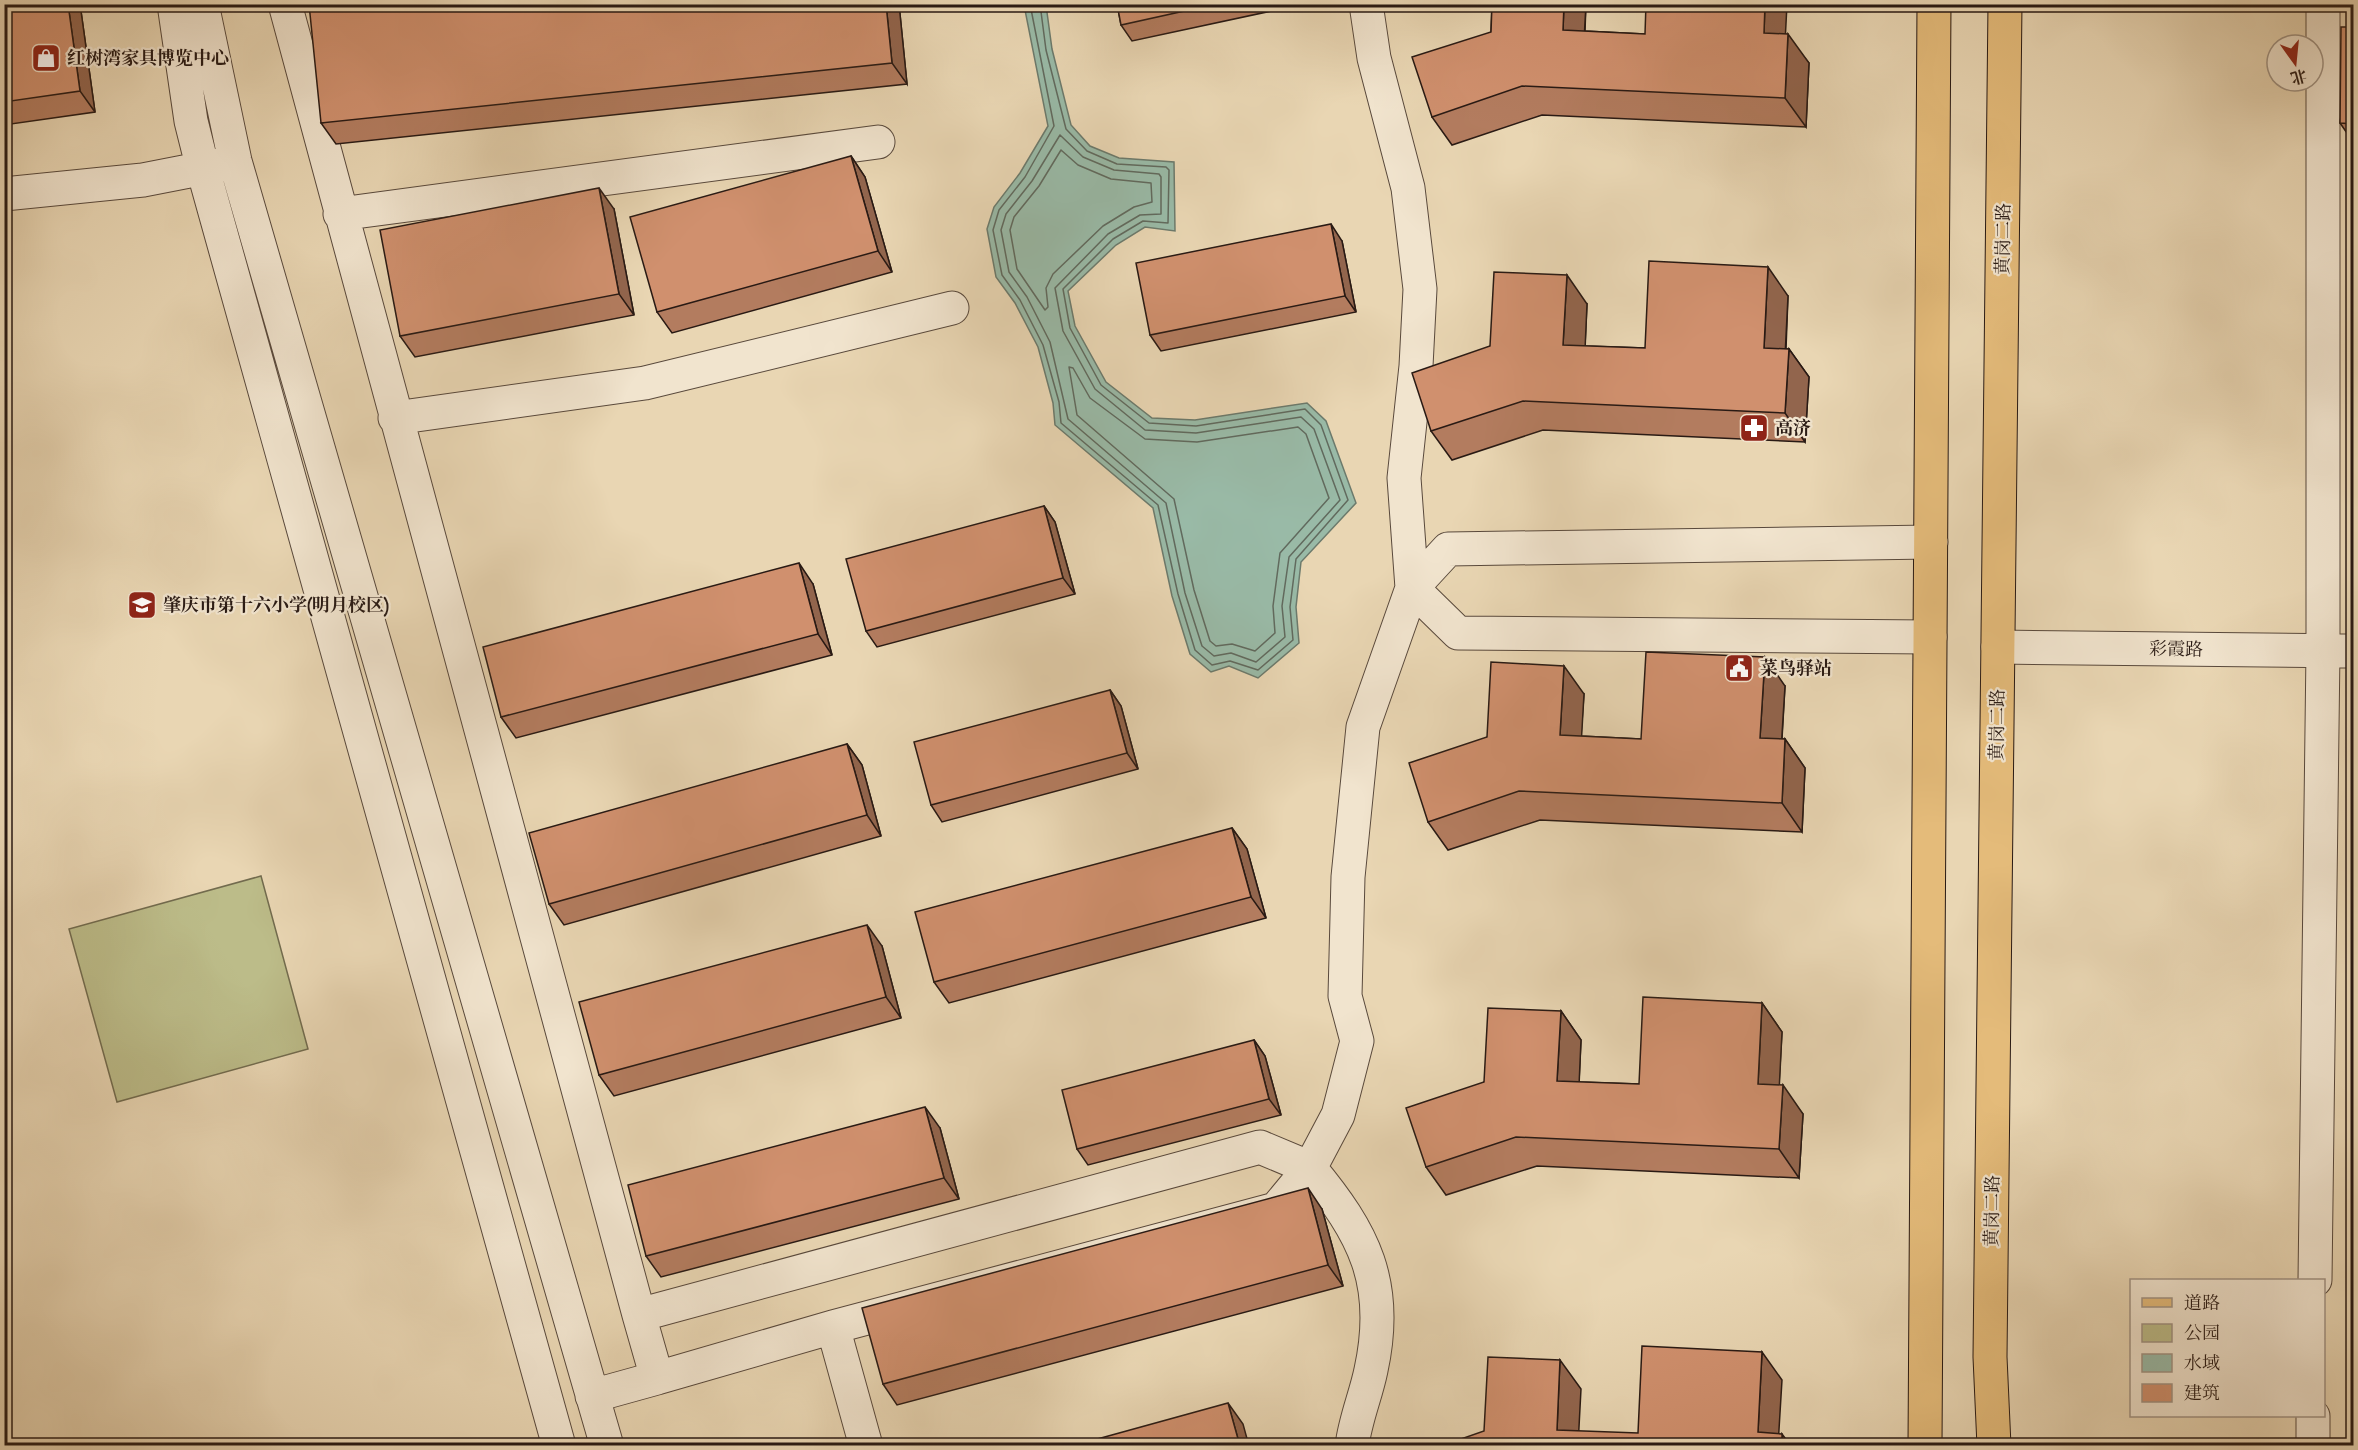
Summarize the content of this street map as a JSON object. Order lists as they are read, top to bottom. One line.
{"streets":{"main road":["黄岗二路"],"street":["彩霞路"]},"crossings":[["黄岗二路","彩霞路"]],"places":{"shop":["红树湾家具博览中心"],"pharmacy":["高济"],"school or university":["肇庆市第十六小学(明月校区)"],"public building":["菜鸟驿站"]},"legend":["道路","公园","水域","建筑"],"north":"bottom"}
